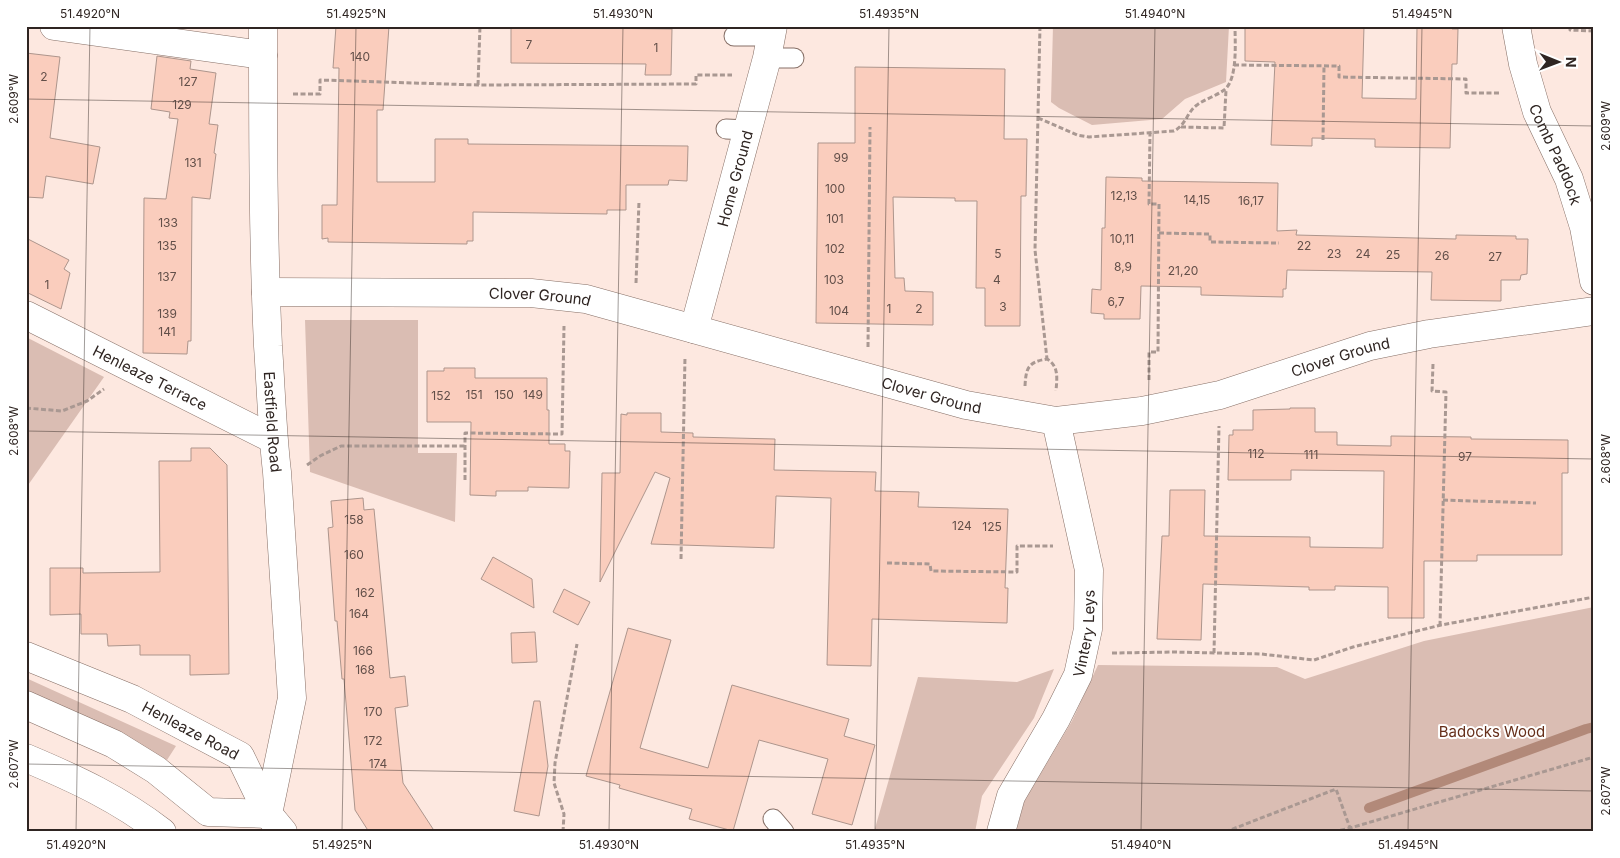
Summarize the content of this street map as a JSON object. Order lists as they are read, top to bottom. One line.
{"streets":{"street":["Comb Paddock","Home Ground","Clover Ground","Henleaze Terrace","Eastfield Road","Vintery Leys","Henleaze Road"]},"crossings":[["Home Ground","Clover Ground"],["Clover Ground","Eastfield Road"],["Clover Ground","Vintery Leys"],["Henleaze Terrace","Eastfield Road"],["Eastfield Road","Henleaze Road"]],"parks":["Badocks Wood"],"house_numbers":["7","1","140","2","127","129","99","131","100","12,13","14,15","16,17","101","133","10,11","135","22","102","5","23","24","25","26","27","8,9","21,20","137","103","4","1","6,7","3","1","2","104","139","141","151","150","149","152","112","111","97","158","124","125","160","162","164","166","168","170","172","174"],"north":"right","coordinates":["51.4920°N","51.4925°N","51.4930°N","51.4935°N","51.4940°N","51.4945°N","2.609°W","2.608°W","2.607°W"]}
